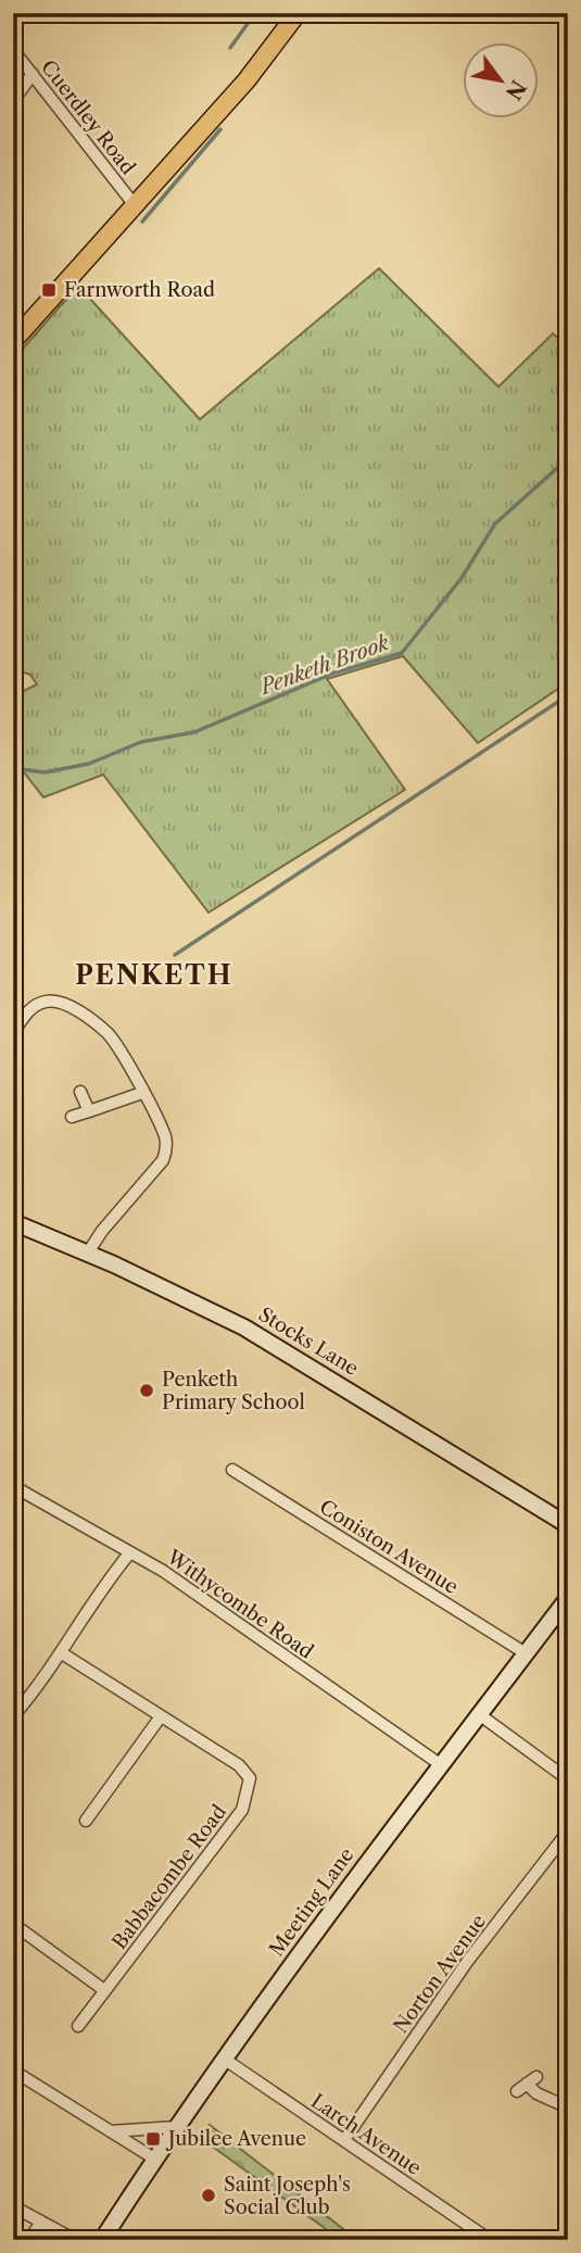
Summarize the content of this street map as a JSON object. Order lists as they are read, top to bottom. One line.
{"streets":{"street":["Cuerdley Road","Stocks Lane","Coniston Avenue","Withycombe Road","Babbacombe Road","Meeting Lane","Norton Avenue","Larch Avenue"]},"crossings":[["Coniston Avenue","Meeting Lane"],["Withycombe Road","Meeting Lane"],["Meeting Lane","Larch Avenue"],["Norton Avenue","Larch Avenue"]],"districts":["PENKETH"],"water":["Penketh Brook"],"places":{"transit":["Farnworth Road","Jubilee Avenue"],"other":["Penketh Primary School","Saint Joseph's Social Club"]},"north":"bottom right"}
